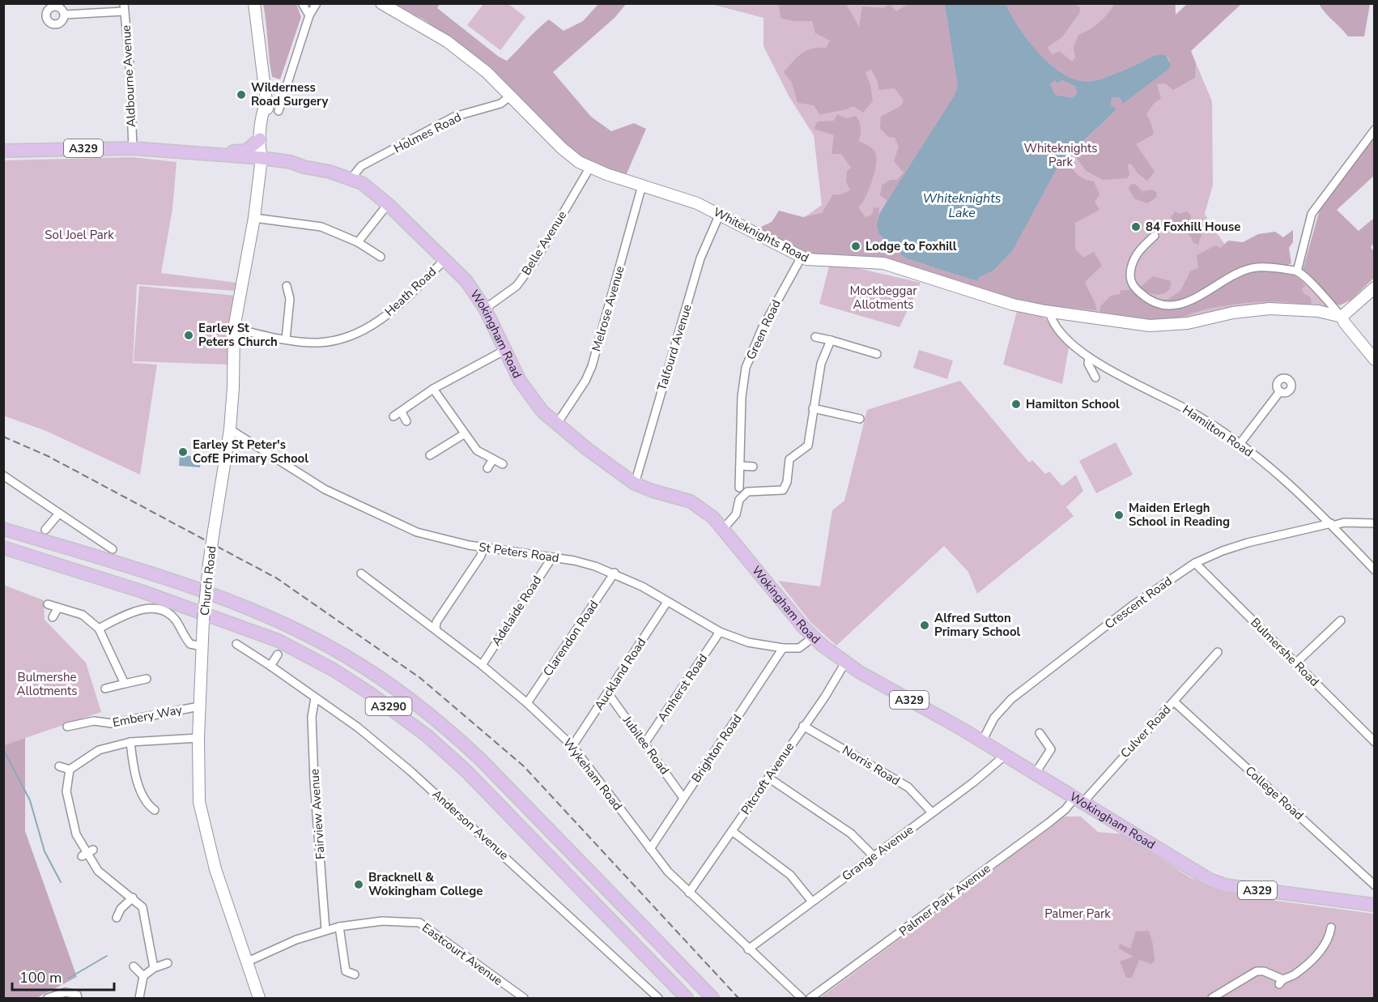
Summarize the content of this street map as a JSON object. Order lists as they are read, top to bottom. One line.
{"streets":{"main road":["A329","Wokingham Road","A3290"],"street":["Aldbourne Avenue","Holmes Road","Whiteknights Road","Belle Avenue","Heath Road","Melrose Avenue","Green Road","Talfourd Avenue","Hamilton Road","St Peters Road","Church Road","Crescent Road","Adelaide Road","Clarendon Road","Bulmershe Road","Auckland Road","Amherst Road","Embery Way","Culver Road","Jubilee Road","Brighton Road","Norris Road","Wykeham Road","Pitcroft Avenue","College Road","Fairview Avenue","Anderson Avenue","Grange Avenue","Palmer Park Avenue","Eastcourt Avenue"]},"crossings":[["Aldbourne Avenue","Wokingham Road"],["Holmes Road","Whiteknights Road"],["Holmes Road","Wokingham Road"],["Whiteknights Road","Belle Avenue"],["Whiteknights Road","Melrose Avenue"],["Whiteknights Road","Green Road"],["Whiteknights Road","Talfourd Avenue"],["Whiteknights Road","Hamilton Road"],["Belle Avenue","Wokingham Road"],["Heath Road","Wokingham Road"],["Heath Road","Church Road"],["Melrose Avenue","Wokingham Road"],["Wokingham Road","Talfourd Avenue"],["Wokingham Road","St Peters Road"],["Wokingham Road","Church Road"],["Wokingham Road","Crescent Road"],["Wokingham Road","Culver Road"],["Wokingham Road","Pitcroft Avenue"],["Wokingham Road","Grange Avenue"],["Wokingham Road","Palmer Park Avenue"],["Hamilton Road","Crescent Road"],["St Peters Road","Church Road"],["St Peters Road","Adelaide Road"],["St Peters Road","Clarendon Road"],["St Peters Road","Auckland Road"],["St Peters Road","Amherst Road"],["St Peters Road","Brighton Road"],["Church Road","Embery Way"],["Church Road","Eastcourt Avenue"],["Crescent Road","Bulmershe Road"],["Adelaide Road","Wykeham Road"],["Clarendon Road","Wykeham Road"],["Auckland Road","Jubilee Road"],["Auckland Road","Wykeham Road"],["Amherst Road","Jubilee Road"],["Culver Road","College Road"],["Culver Road","Palmer Park Avenue"],["Jubilee Road","Brighton Road"],["Brighton Road","Wykeham Road"],["Norris Road","Pitcroft Avenue"],["Norris Road","Grange Avenue"],["Wykeham Road","Pitcroft Avenue"],["Wykeham Road","Grange Avenue"],["Fairview Avenue","Anderson Avenue"],["Fairview Avenue","Eastcourt Avenue"]],"water":["Whiteknights Lake"],"parks":["Whiteknights Park","Sol Joel Park","Mockbeggar Allotments","Bulmershe Allotments","Palmer Park"],"places":["Wilderness Road Surgery","84 Foxhill House","Lodge to Foxhill","Earley St Peters Church","Hamilton School","Earley St Peter's CofE Primary School","Maiden Erlegh School in Reading","Alfred Sutton Primary School","Bracknell & Wokingham College"],"scale_bar":"100 m"}
